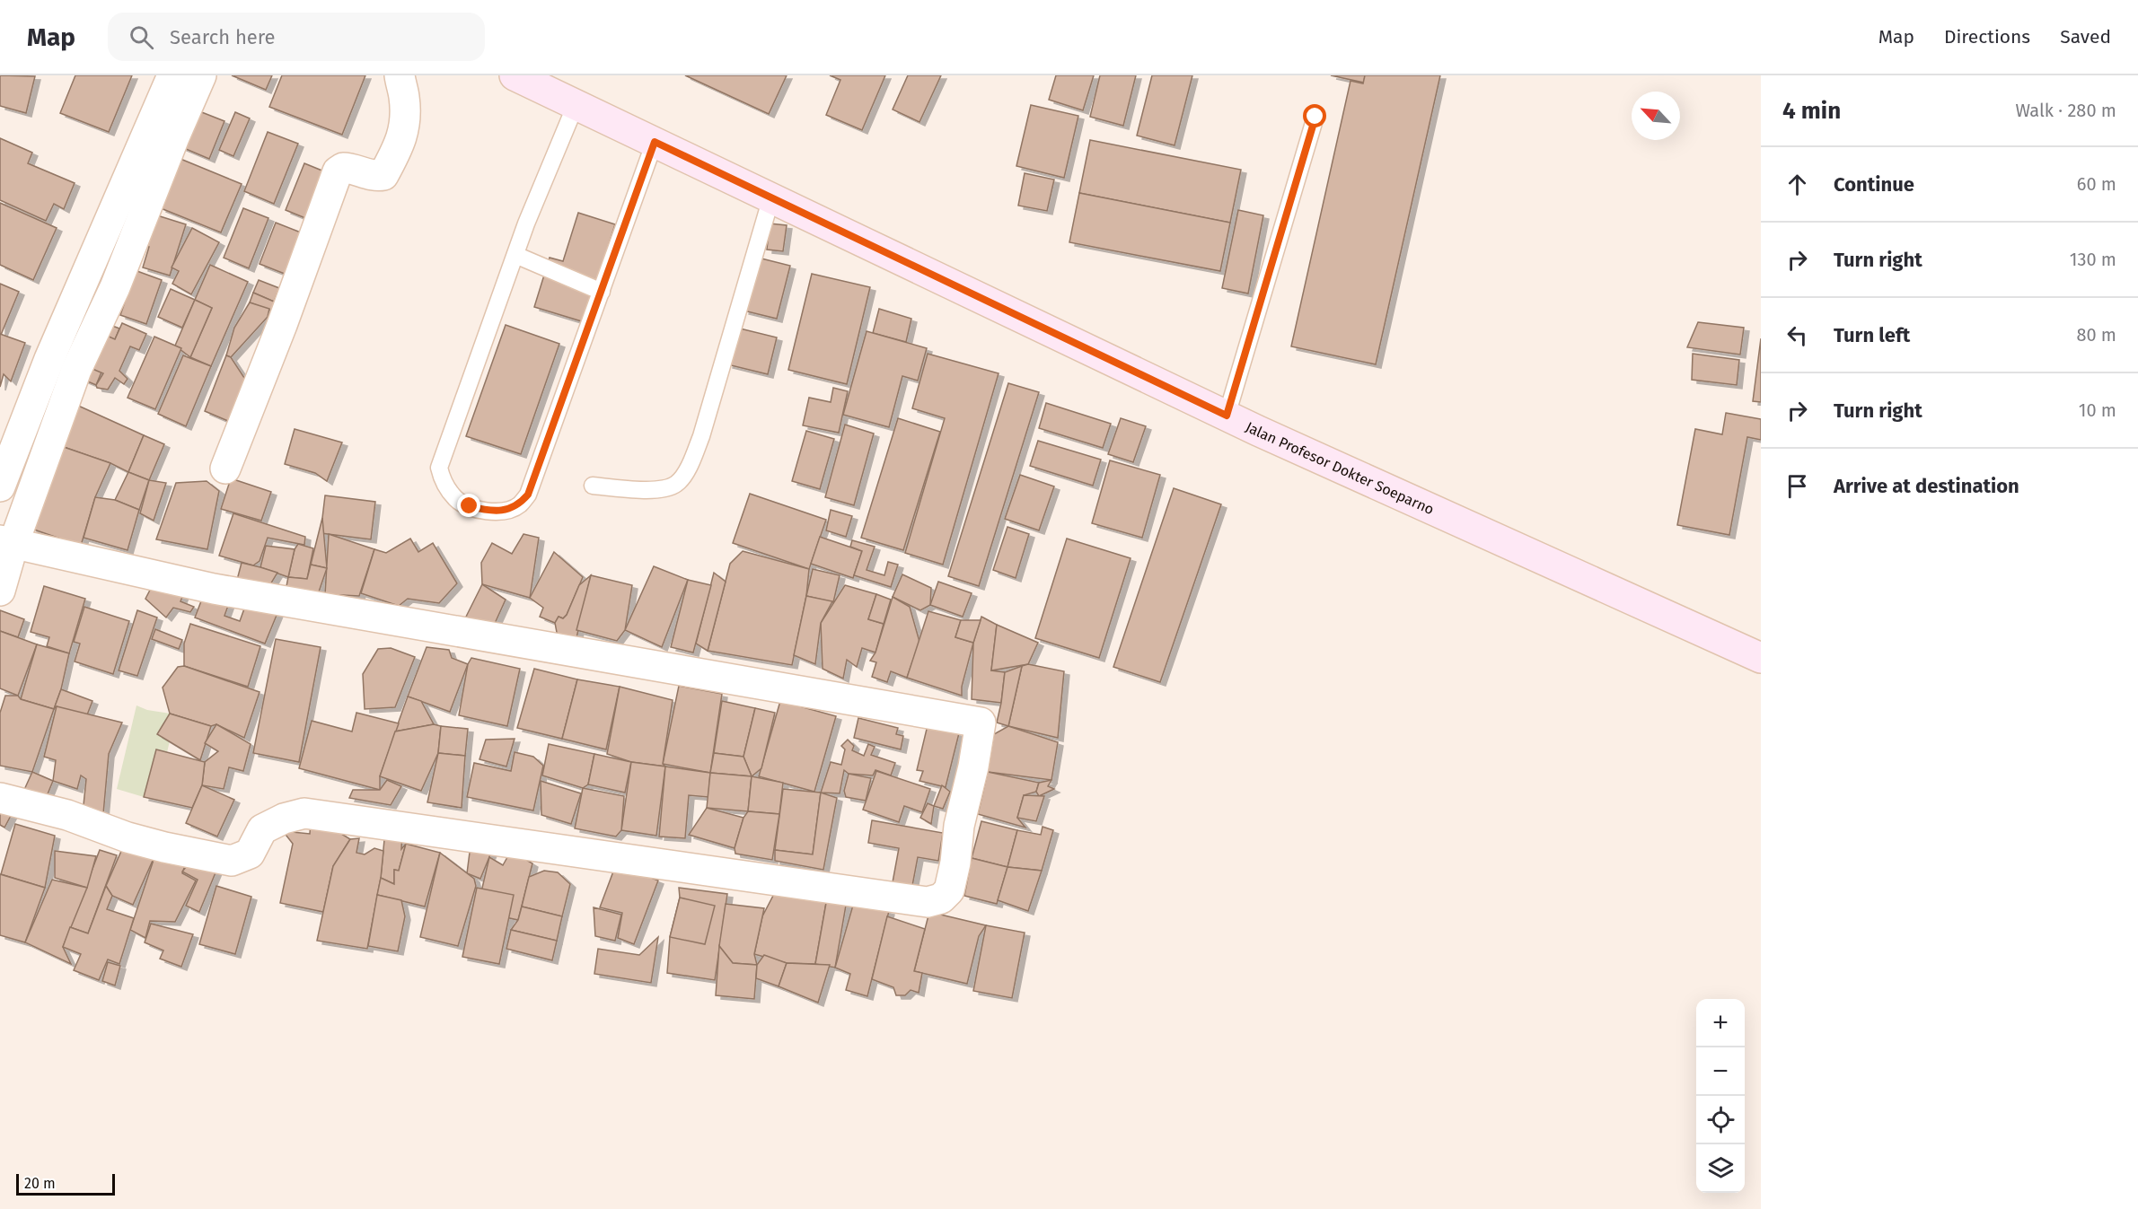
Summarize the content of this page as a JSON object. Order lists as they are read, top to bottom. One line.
{"streets":{"street":["Jalan Profesor Dokter Soeparno"]},"scale_bar":"20 m","north":"top left","page":{"header":"Map","search":"Search here","nav":["Map","Directions","Saved"],"heading":["4 min","Walk · 280 m"],"list":[["Continue","60 m"],["Turn right","130 m"],["Turn left","80 m"],["Turn right","10 m"],"Arrive at destination"],"map_buttons":["+","−"],"scale":"20 m"}}
